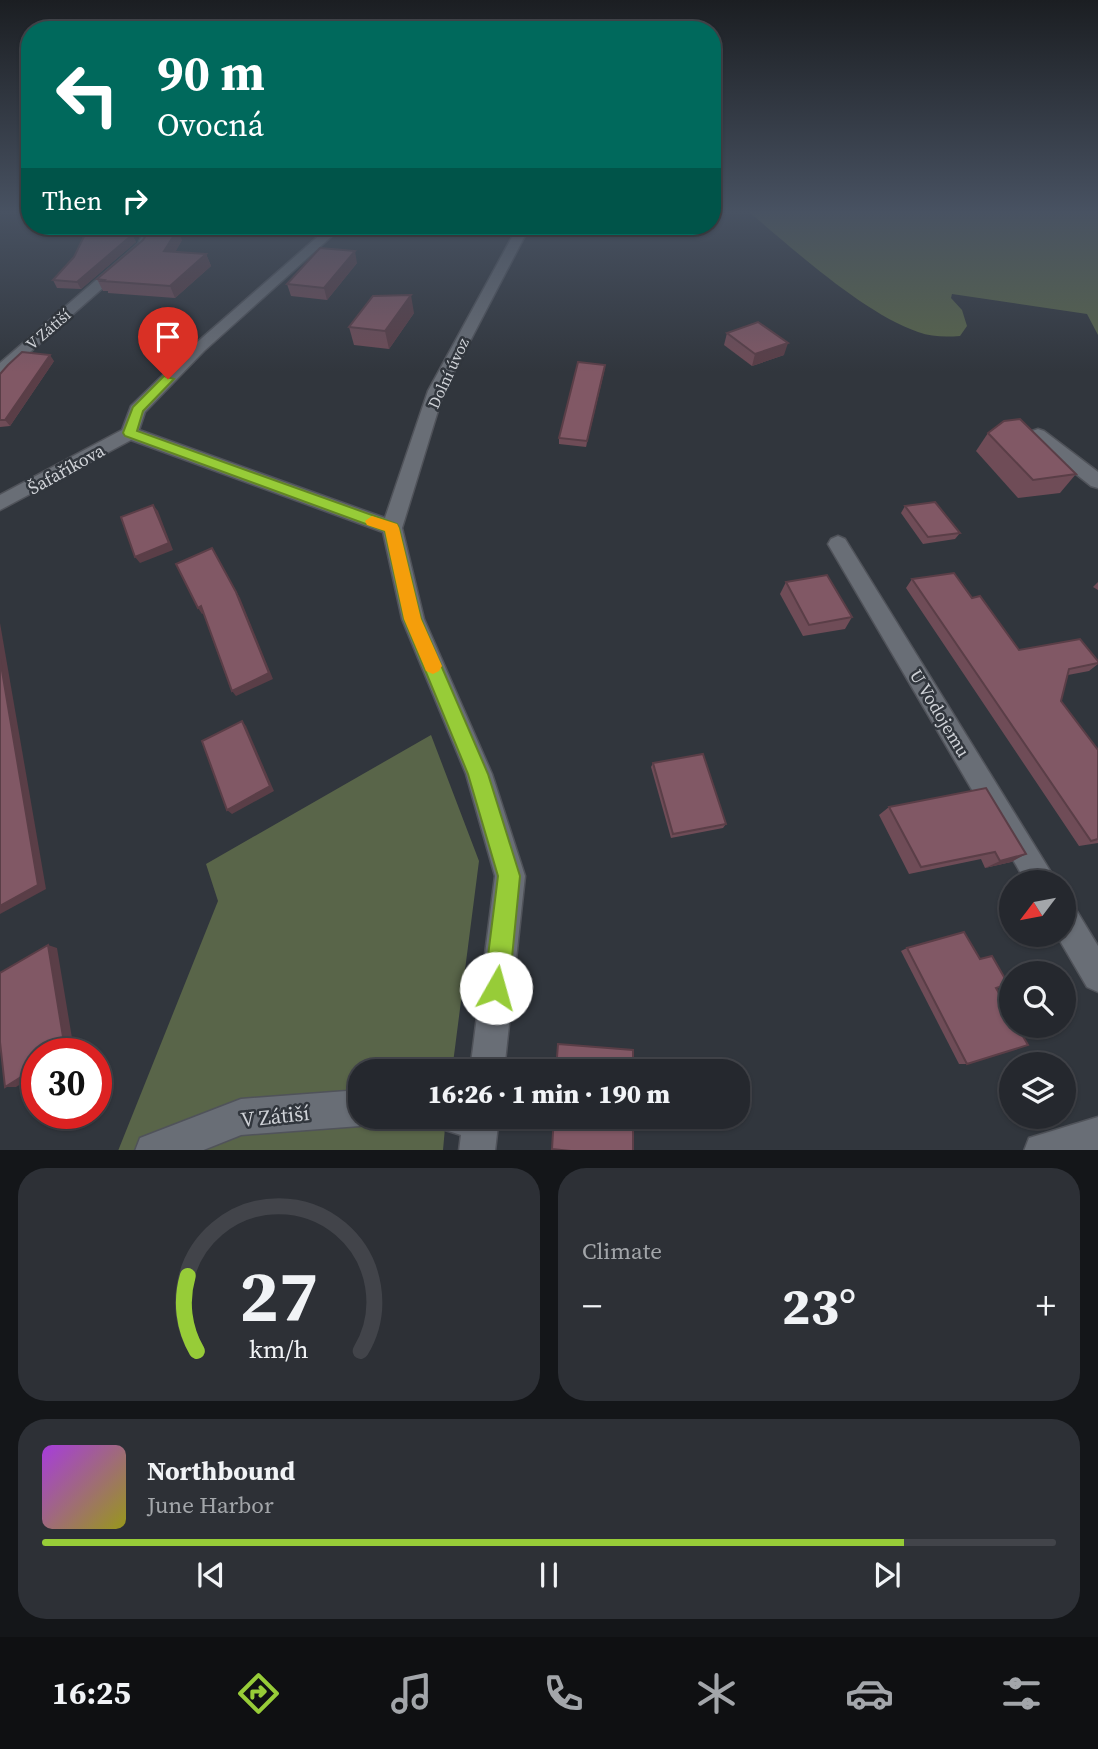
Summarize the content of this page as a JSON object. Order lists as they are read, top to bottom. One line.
{"streets":{"street":["V Zátiší","Dolní úvoz","Šafaříkova","U Vodojemu"]},"north":"bottom left","page":{"turn":["90 m","Ovocná"],"then":"Then","limit":"30","trip":"16:26 · 1 min · 190 m","tile":"Climate","heat":["−","23°","+"],"song":["Northbound","June Harbor"],"tabs":"16:25","gauge":["27","km/h"]}}
